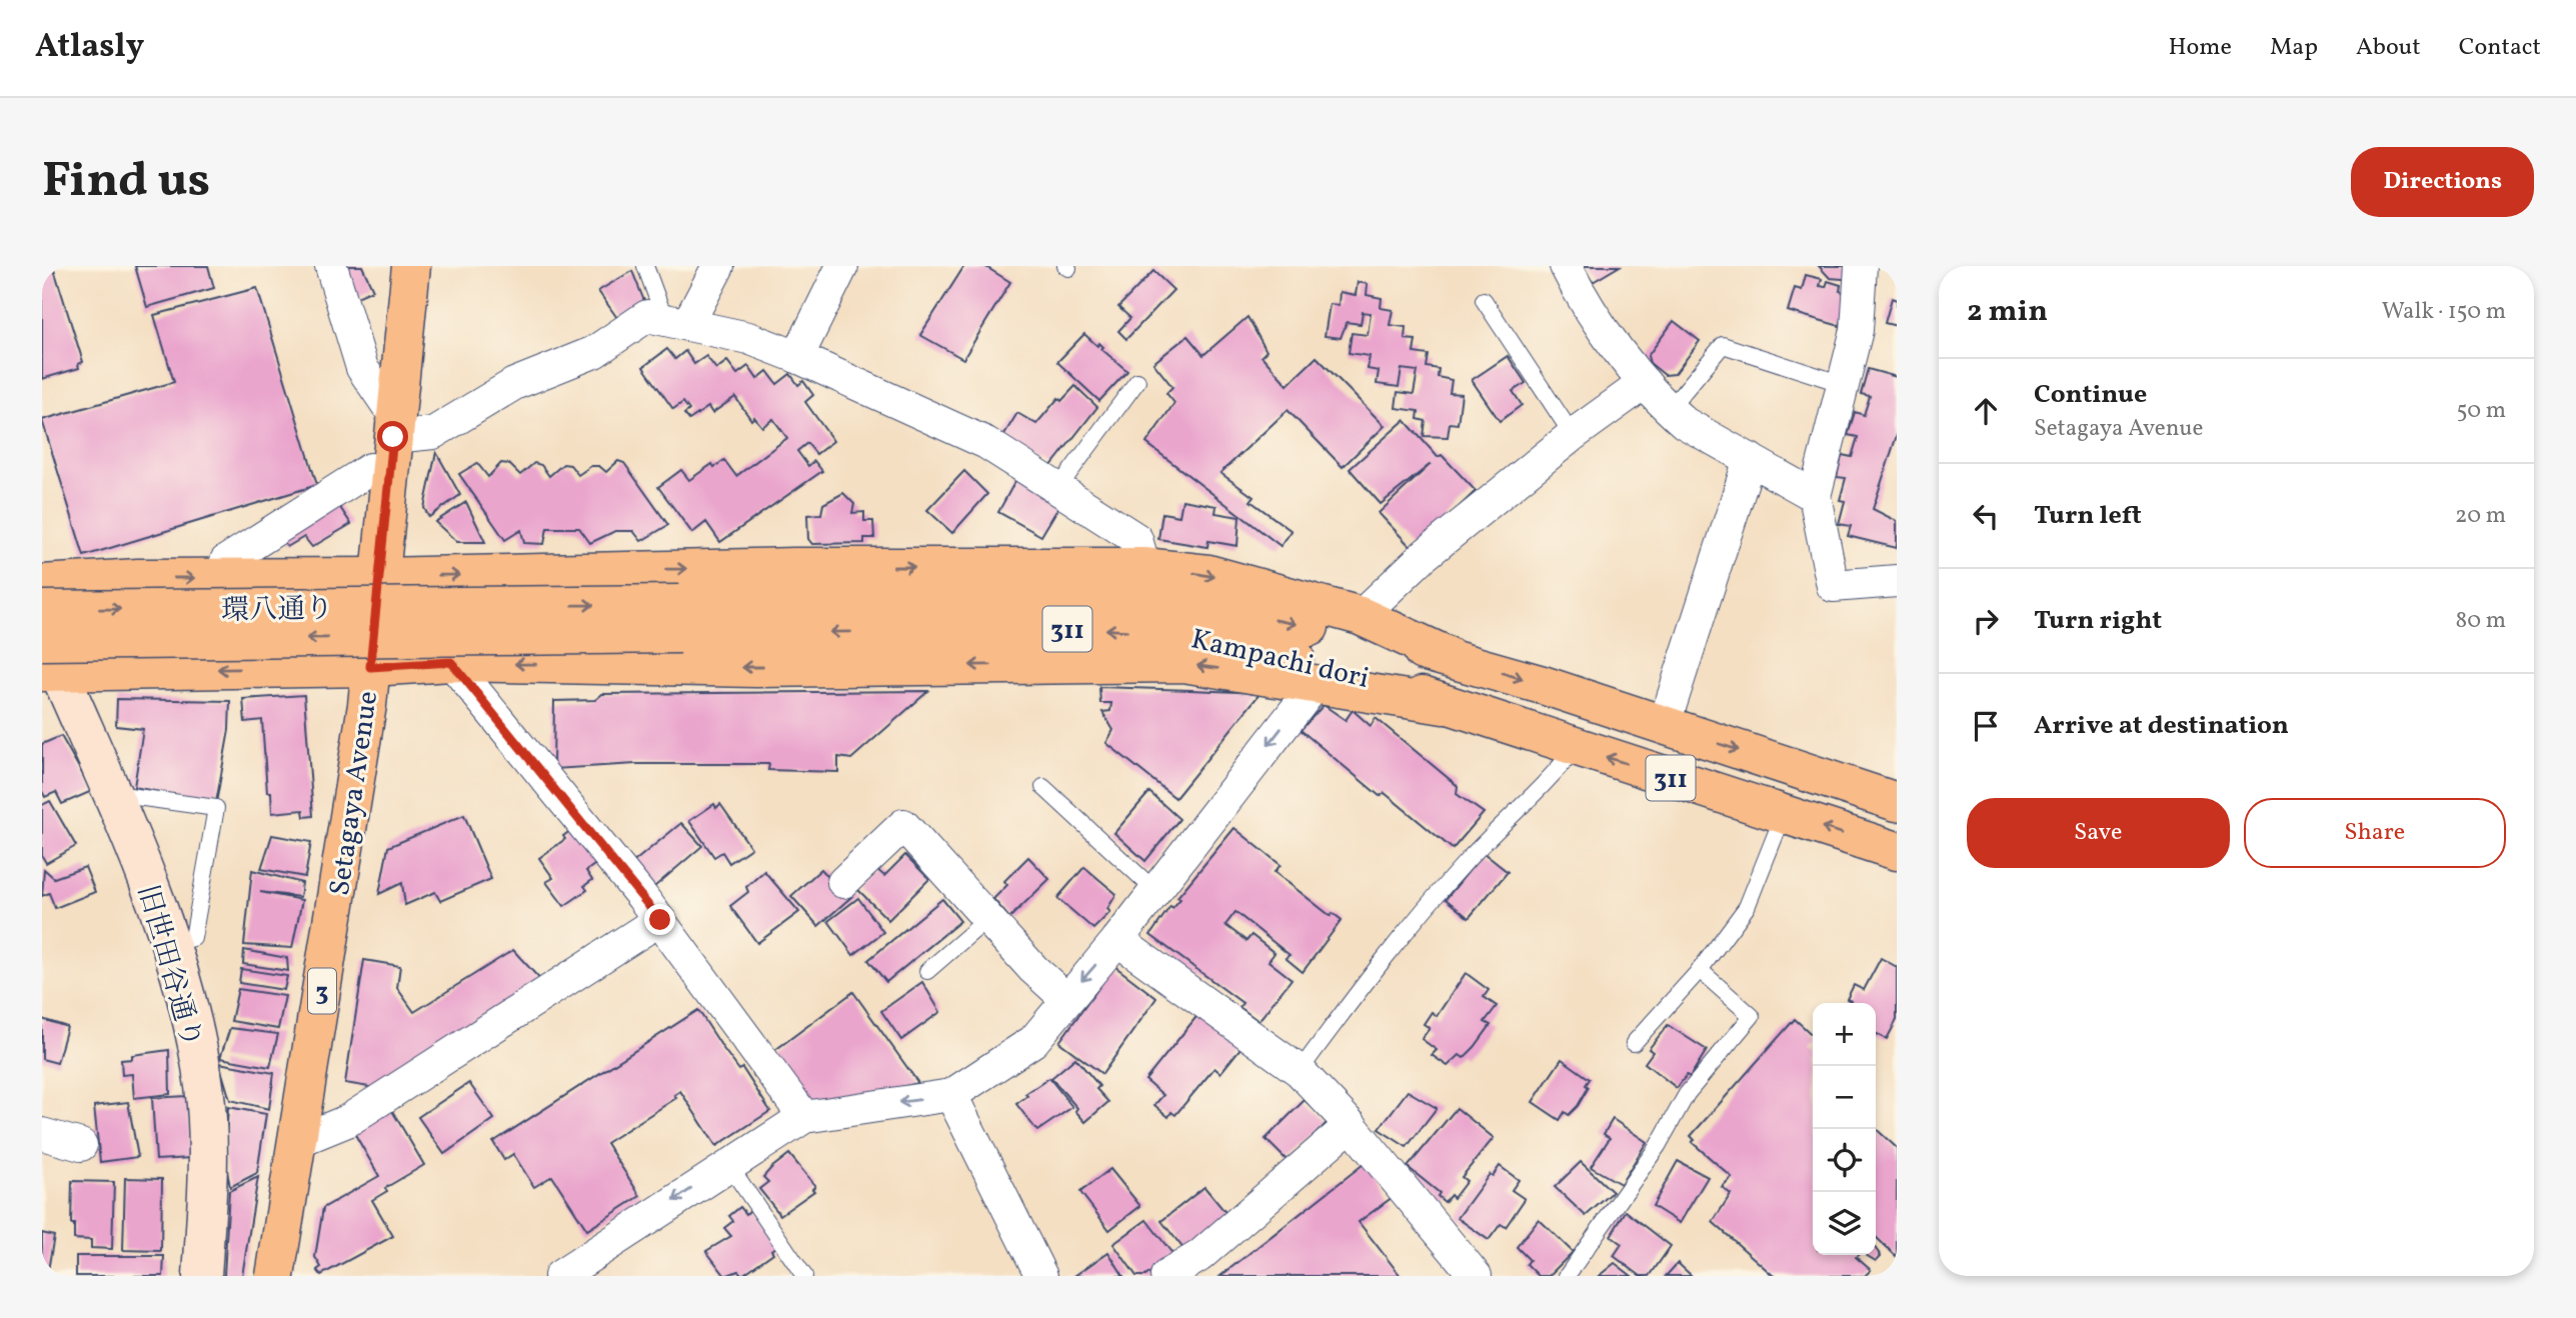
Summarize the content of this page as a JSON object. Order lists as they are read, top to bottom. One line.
{"streets":{"main road":["環八通り","311","Kampachi dori","Setagaya Avenue","3"],"street":["旧世田谷通り"]},"crossings":[["環八通り","Kampachi dori"],["環八通り","旧世田谷通り"]],"page":{"header":"Atlasly","nav":["Home","Map","About","Contact"],"buttons":["Directions",["Save","Share"]],"title":"Find us","heading":["2 min","Walk · 150 m"],"list":[["Continue","Setagaya Avenue","50 m"],["Turn left","20 m"],["Turn right","80 m"],"Arrive at destination"],"map_buttons":["+","−"]}}
